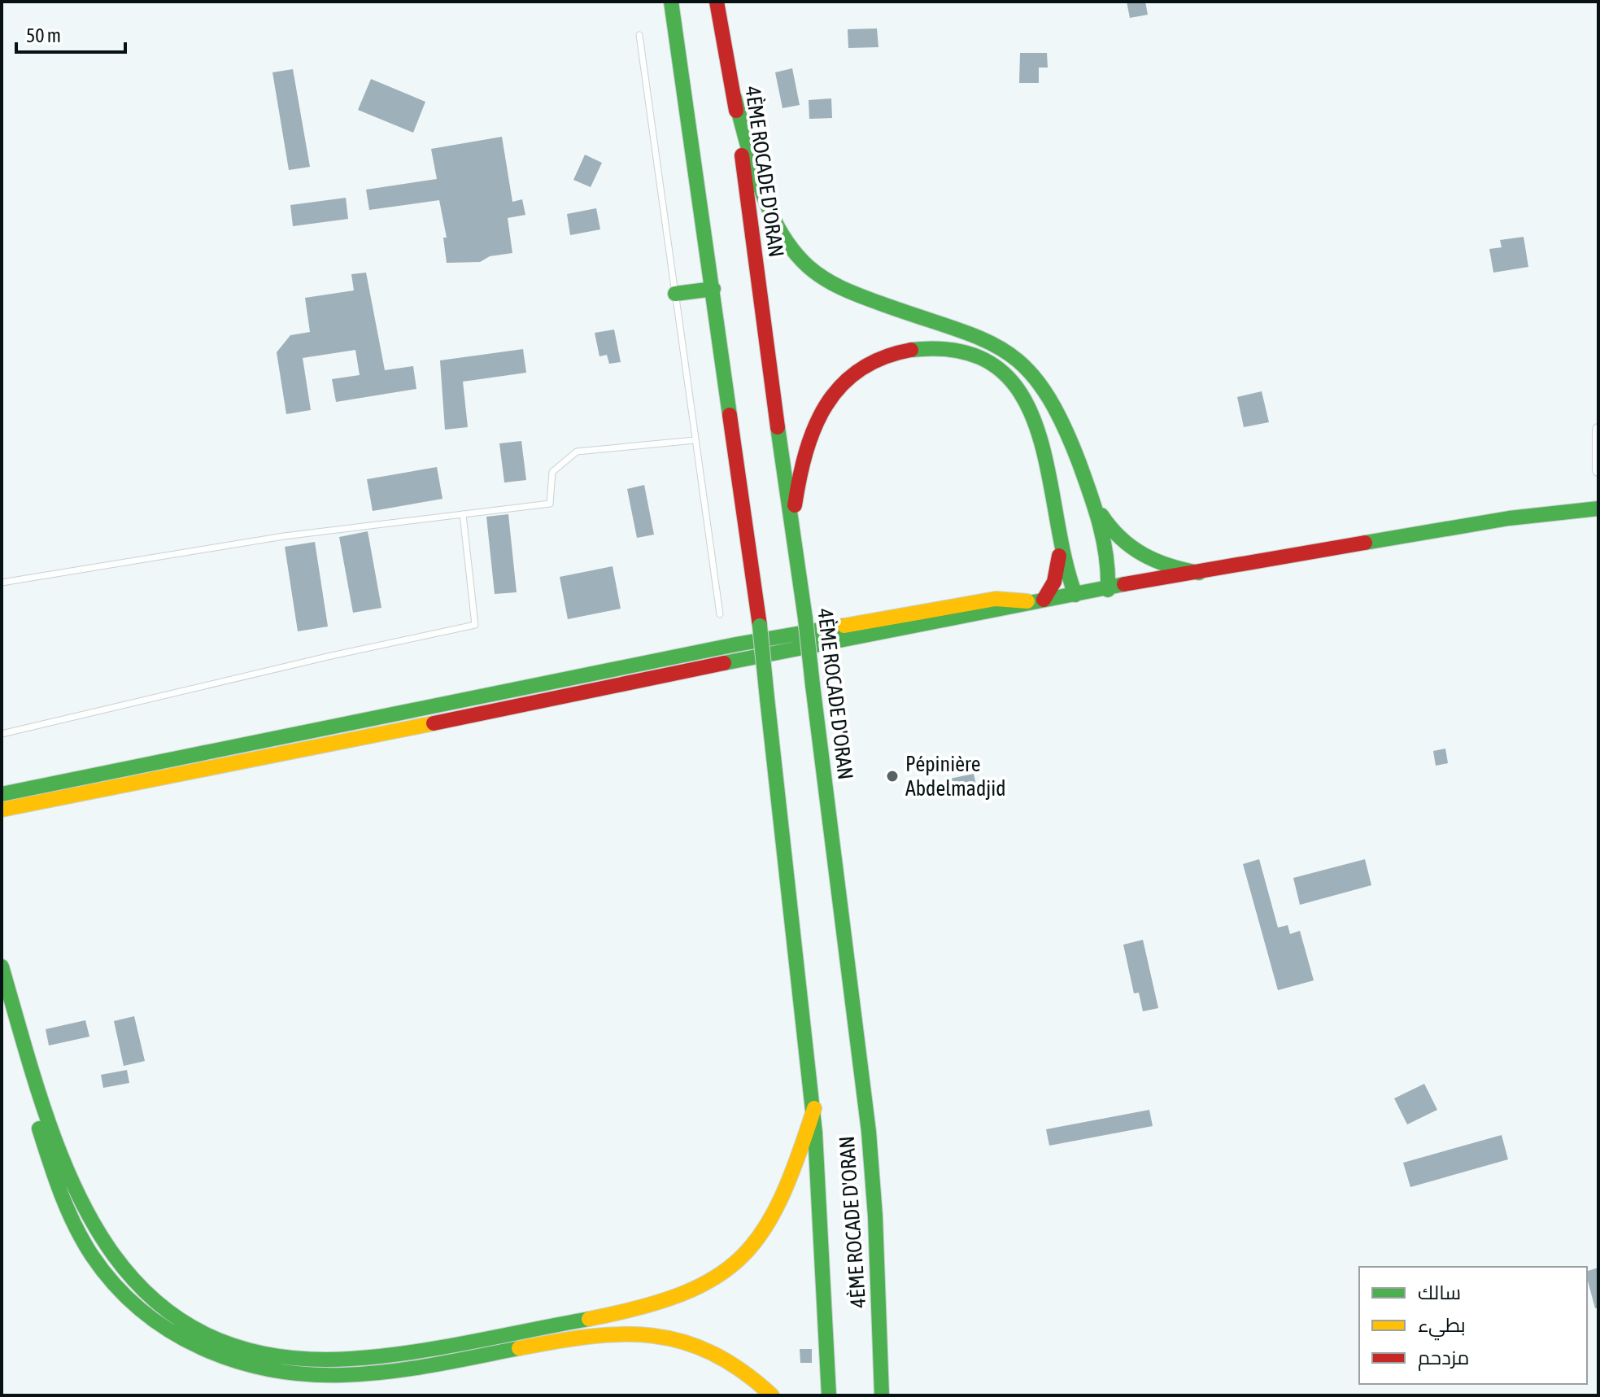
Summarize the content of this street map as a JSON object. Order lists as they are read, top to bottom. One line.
{"streets":{"main road":["4ÈME ROCADE D'ORAN"]},"places":["Pépinière Abdelmadjid"],"legend":["سالك","بطيء","مزدحم"],"scale_bar":"50 m"}
